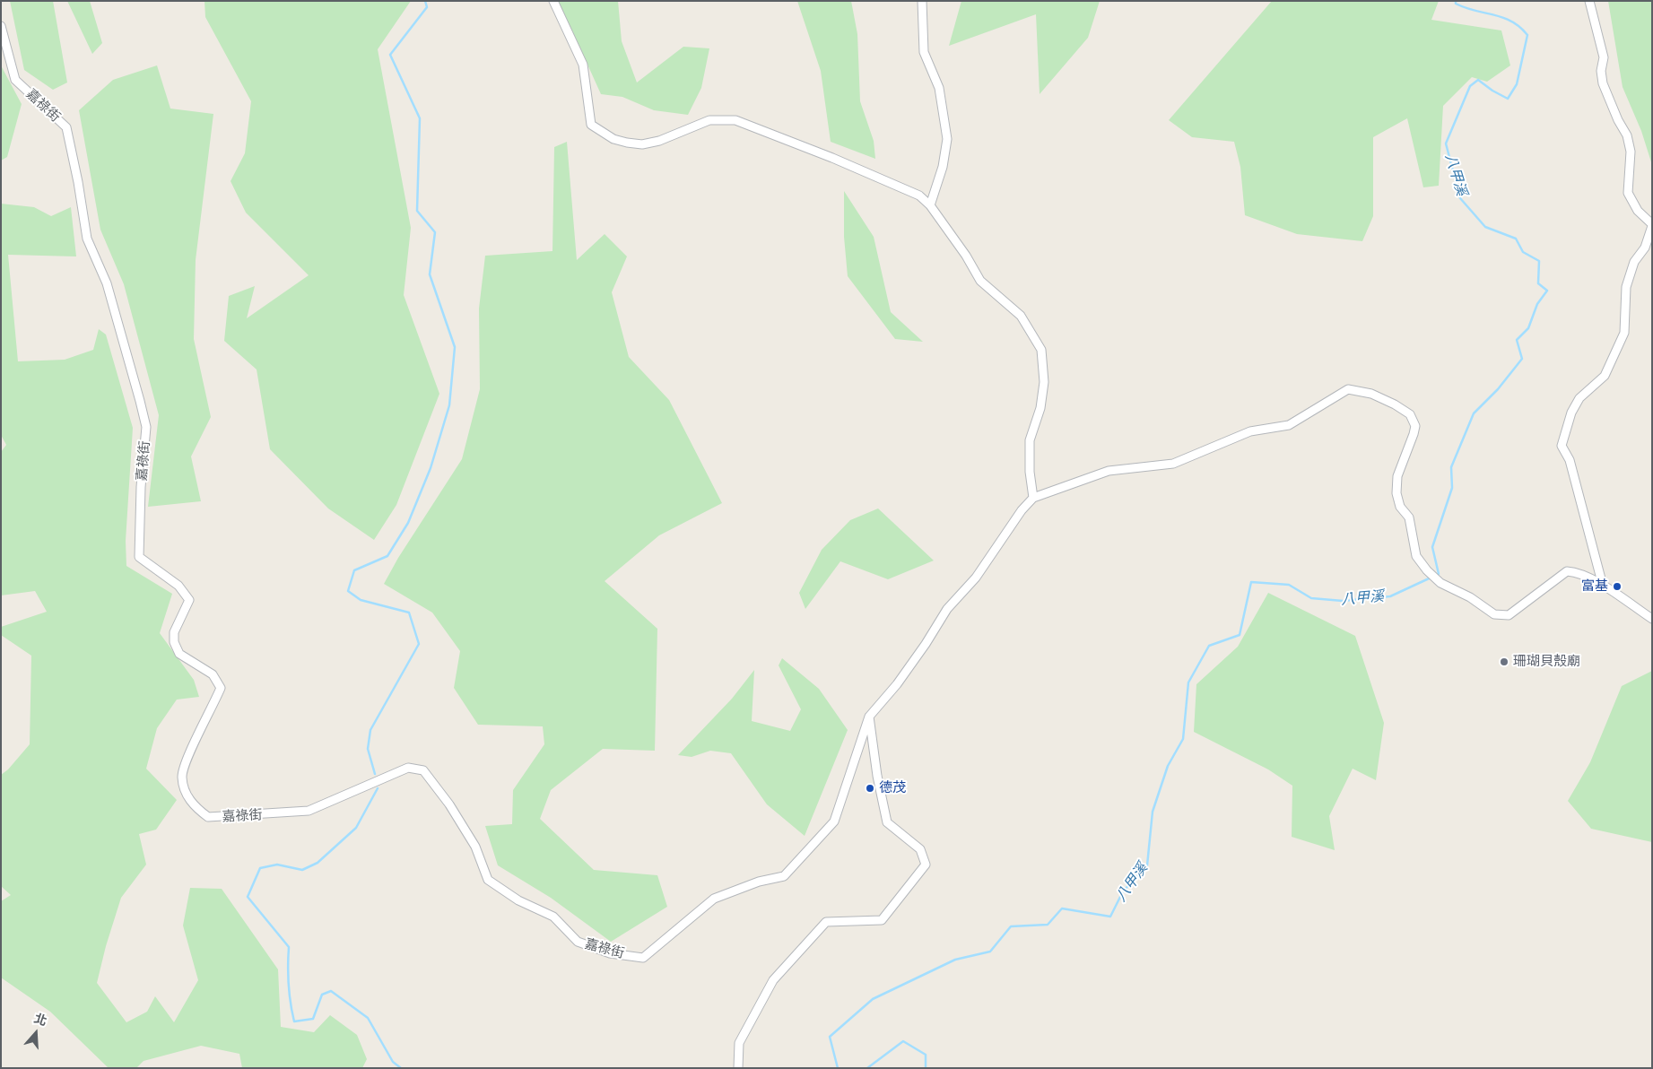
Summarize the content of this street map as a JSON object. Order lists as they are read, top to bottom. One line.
{"streets":{"street":["嘉祿街"]},"water":["八甲溪"],"places":["富基","珊瑚貝殼廟","德茂"],"north":"top"}
